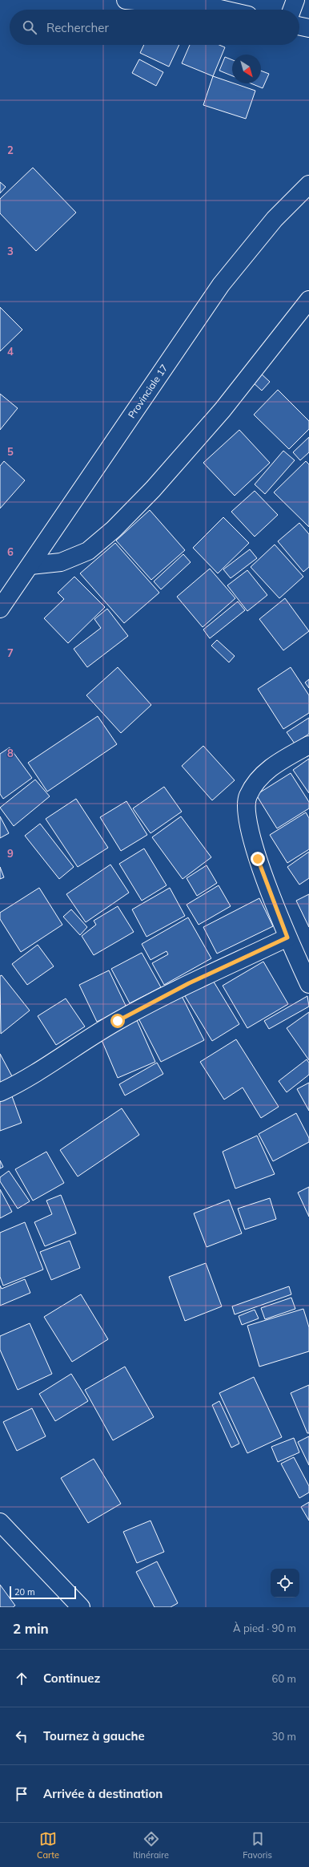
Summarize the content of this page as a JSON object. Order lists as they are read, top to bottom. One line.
{"streets":{"street":["Provinciale 17"]},"scale_bar":"20 m","north":"bottom right","page":{"search":"Rechercher","scale":"20 m","heading":["2 min","À pied · 90 m"],"list":[["Continuez","60 m"],["Tournez à gauche","30 m"],"Arrivée à destination"],"nav":["Carte","Itinéraire","Favoris"]},"grid":{"rows":["2","3","4","5","6","7","8","9"]}}
